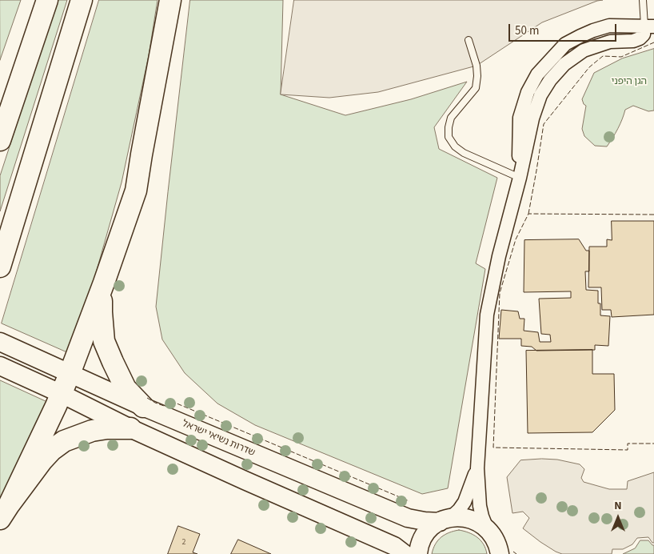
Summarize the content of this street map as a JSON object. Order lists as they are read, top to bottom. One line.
{"streets":{"main road":["שדרות נשיאי ישראל"]},"parks":["הגן היפני"],"house_numbers":["2"],"scale_bar":"50 m","north":"top"}
